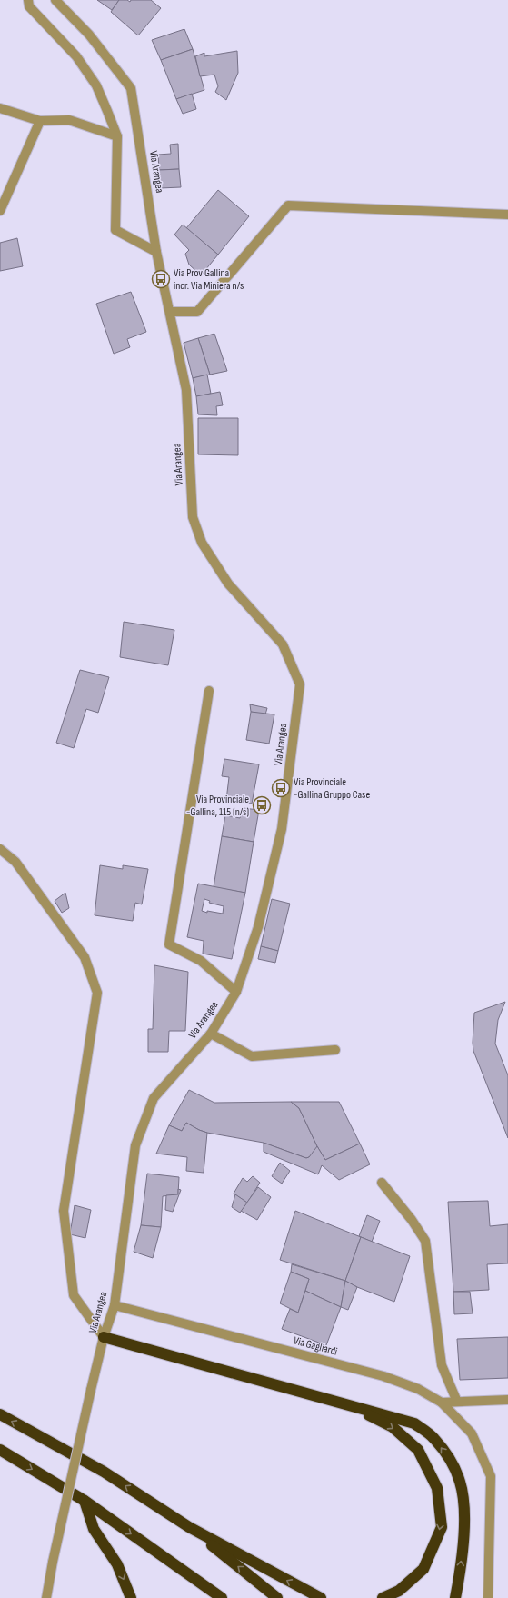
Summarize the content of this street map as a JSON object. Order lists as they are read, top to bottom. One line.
{"streets":{"street":["Via Arangea","Via Gagliardi"]},"crossings":[["Via Arangea","Via Gagliardi"]],"places":{"bus stop":["Via Prov Gallina incr. Via Miniera n/s","Via Provinciale -Gallina Gruppo Case","Via Provinciale -Gallina, 115 (n/s)"]}}
